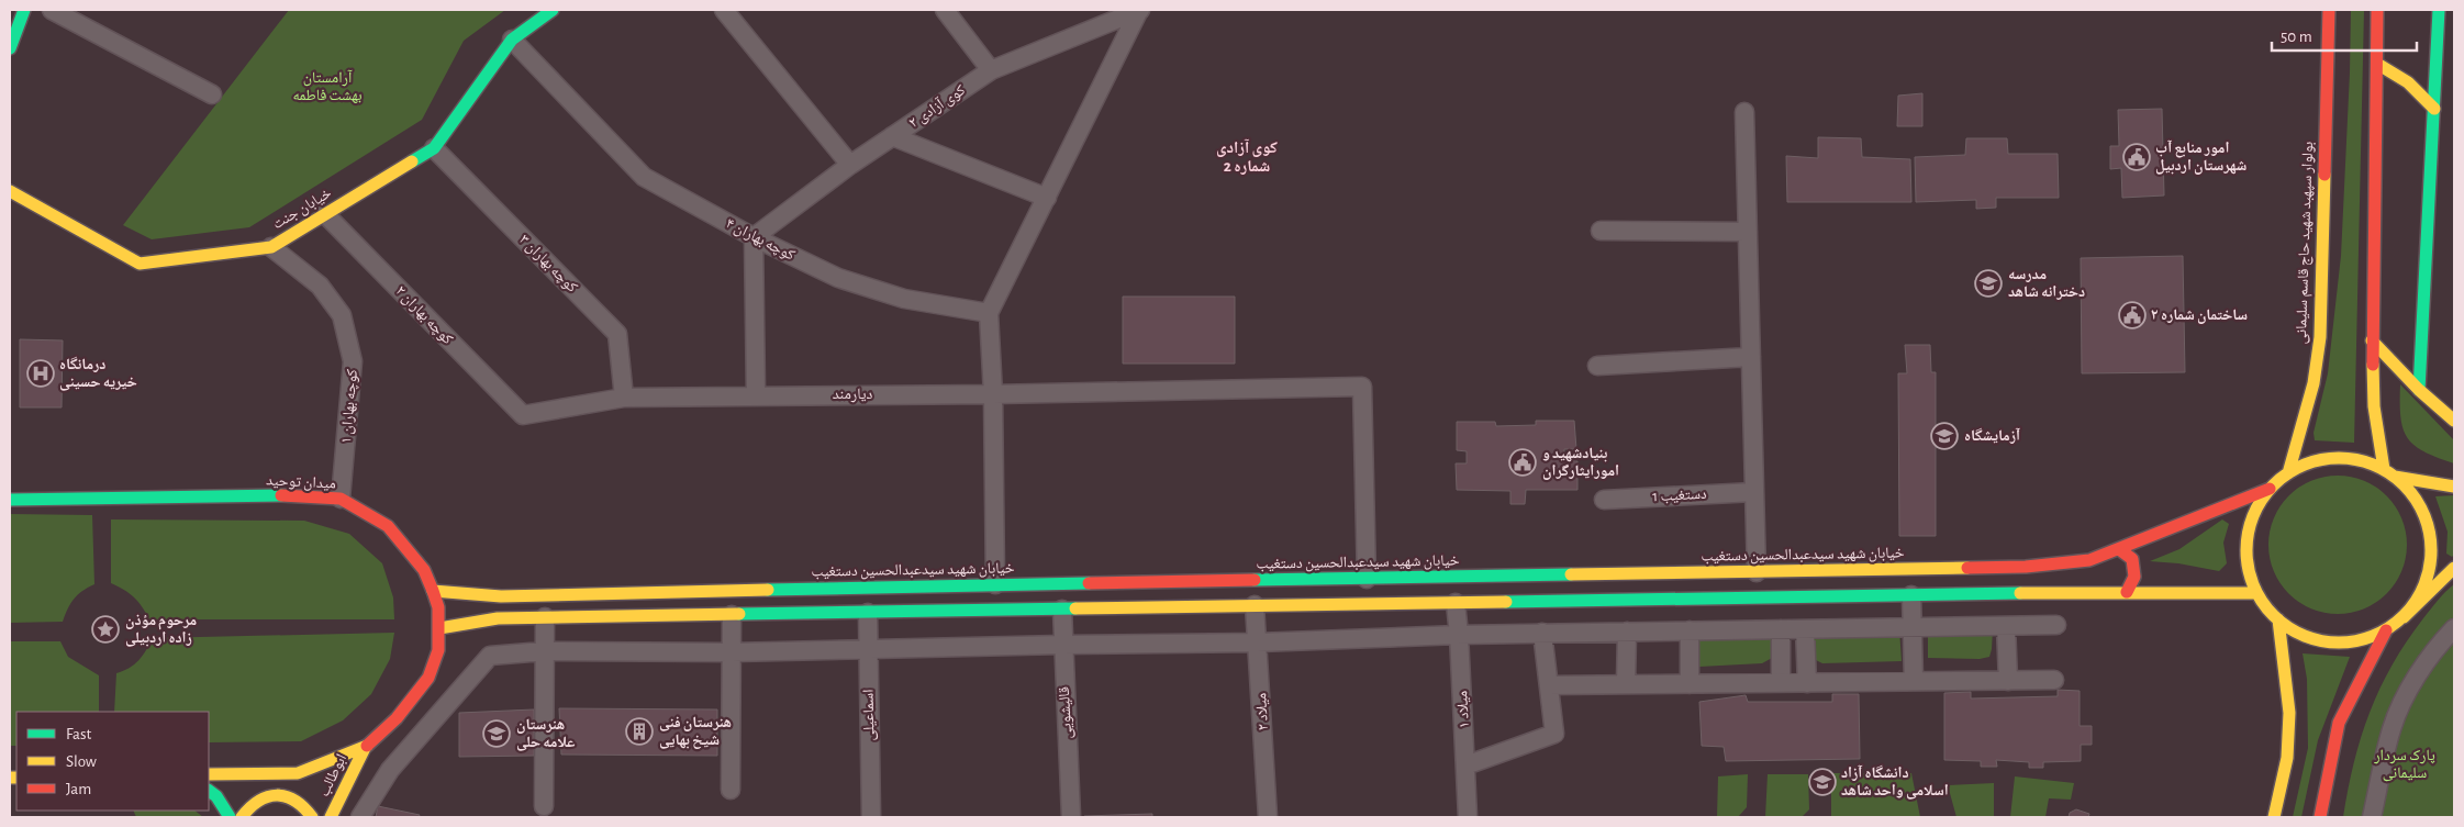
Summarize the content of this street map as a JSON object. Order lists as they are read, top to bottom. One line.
{"streets":{"main road":["خیابان جنت","بولوار سپهبد شهید حاج قاسم سلیمانی","میدان توحید","خیابان شهید سیدعبدالحسین دستغیب","ابوطالب"],"street":["کوی آزادی ۲","کوچه بهاران ۴","کوچه بهاران ۳","کوچه بهاران ۲","دیارمند","کوچه بهاران ۱","دستغیب 1","میلاد ۱","میلاد ۲","قالیشویی","اسماعیلی"]},"crossings":[["کوی آزادی ۲","کوچه بهاران ۴"],["خیابان جنت","کوچه بهاران ۴"],["خیابان جنت","کوچه بهاران ۳"],["خیابان جنت","کوچه بهاران ۲"],["خیابان جنت","کوچه بهاران ۱"],["بولوار سپهبد شهید حاج قاسم سلیمانی","خیابان شهید سیدعبدالحسین دستغیب"],["کوچه بهاران ۳","دیارمند"],["کوچه بهاران ۲","دیارمند"],["دیارمند","خیابان شهید سیدعبدالحسین دستغیب"],["کوچه بهاران ۱","میدان توحید"],["میدان توحید","خیابان شهید سیدعبدالحسین دستغیب"],["میدان توحید","ابوطالب"]],"districts":["کوی آزادی شماره 2"],"parks":["آرامستان بهشت فاطمه","پارک سردار سلیمانی"],"places":{"public building":["امور منابع آب شهرستان اردبیل","ساختمان شماره ۲","بنیادشهید و امورایثارگران"],"school or university":["مدرسه دخترانه شاهد","آزمایشگاه","هنرستان علامه حلی","دانشگاه آزاد اسلامی واحد شاهد"],"hospital":["درمانگاه خیریه حسینی"],"place":["مرحوم مؤذن زاده اردبیلی"],"building":["هنرستان فنی شیخ بهایی"]},"legend":["Fast","Slow","Jam"],"scale_bar":"50 m"}
